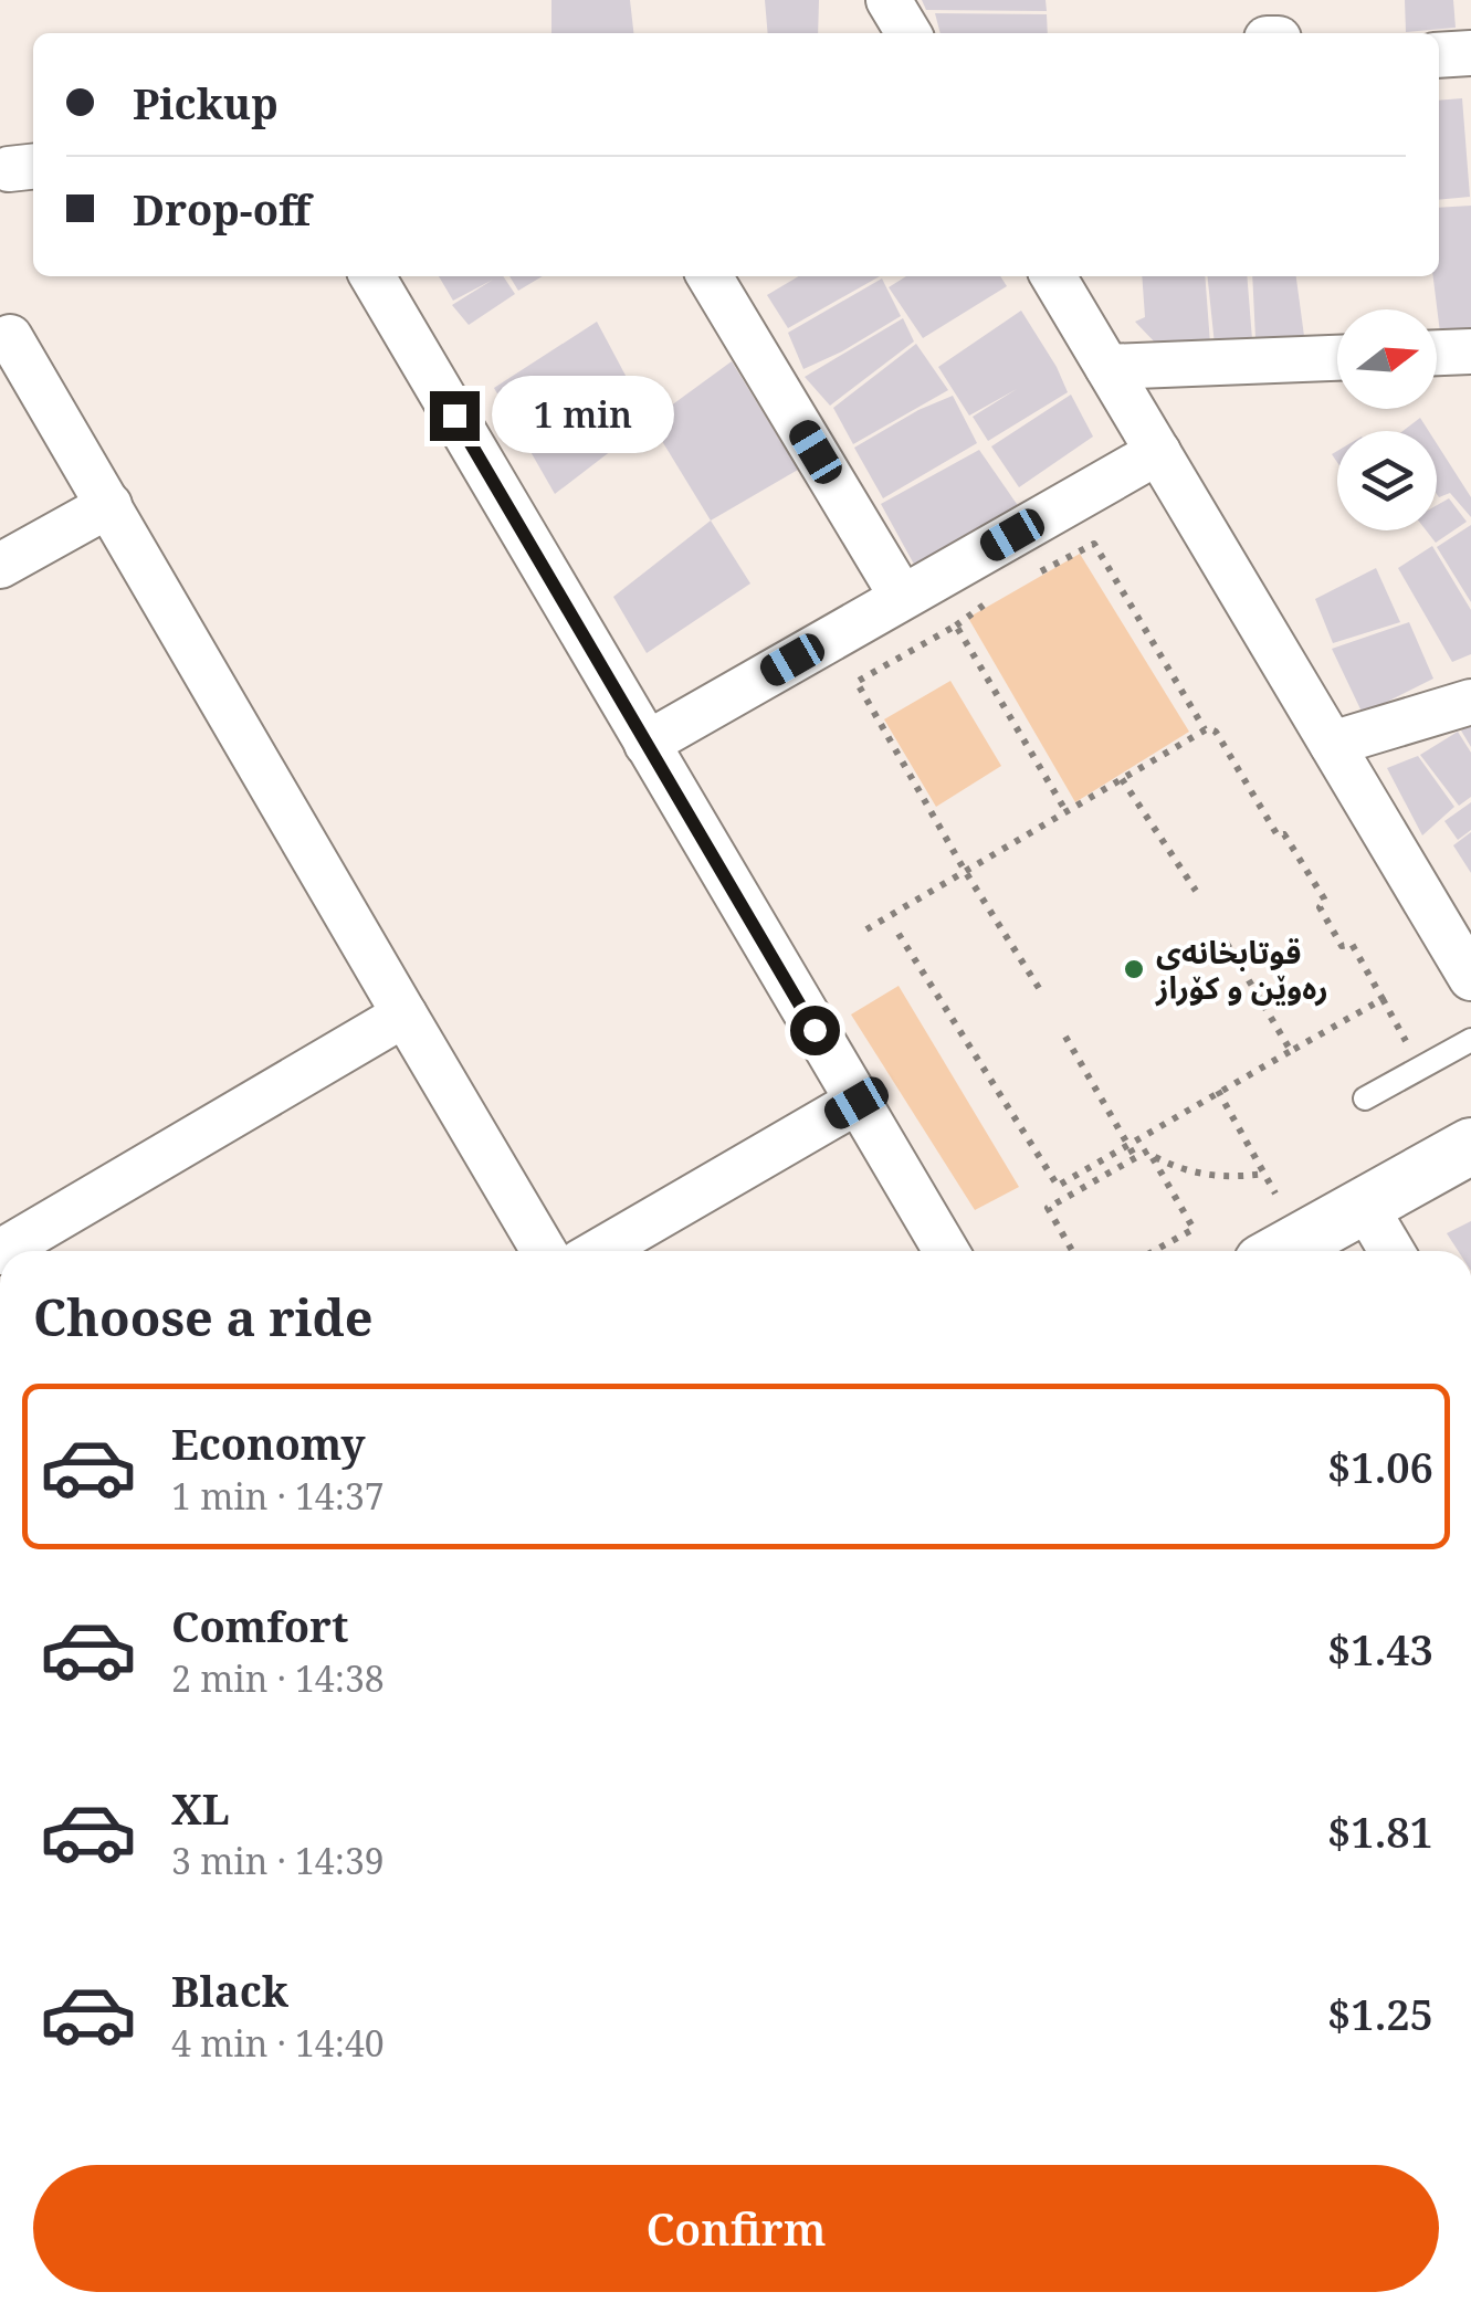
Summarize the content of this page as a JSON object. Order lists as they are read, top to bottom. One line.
{"places":["قوتابخانەی رەوێن و کۆراز"],"north":"right","page":{"banner":["Pickup","Drop-off"],"bubble":"1 min","heading":"Choose a ride","list":[{"name":"Economy","note":"1 min · 14:37","value":"$1.06"},{"name":"Comfort","note":"2 min · 14:38","value":"$1.43"},{"name":"XL","note":"3 min · 14:39","value":"$1.81"},{"name":"Black","note":"4 min · 14:40","value":"$1.25"}],"buttons":"Confirm"}}
